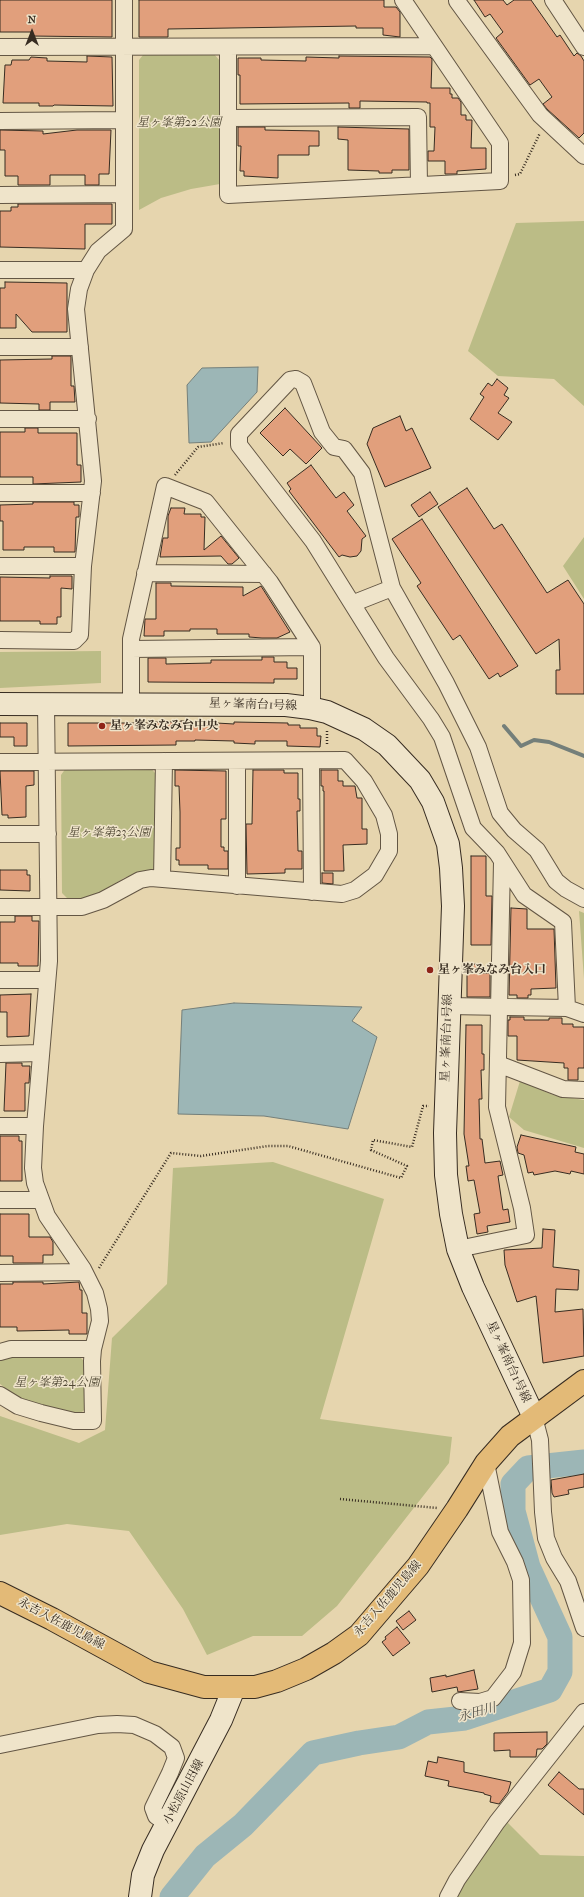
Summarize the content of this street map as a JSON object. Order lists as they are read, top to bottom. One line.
{"streets":{"main road":["永吉入佐鹿児島線"],"street":["星ヶ峯南台1号線","小松原山田線"]},"crossings":[["星ヶ峯南台1号線","永吉入佐鹿児島線"],["永吉入佐鹿児島線","小松原山田線"]],"water":["永田川"],"parks":["星ヶ峯第22公園","星ヶ峯第23公園","星ヶ峯第24公園"],"places":["星ヶ峯みなみ台中央","星ヶ峯みなみ台入口"],"north":"top"}
